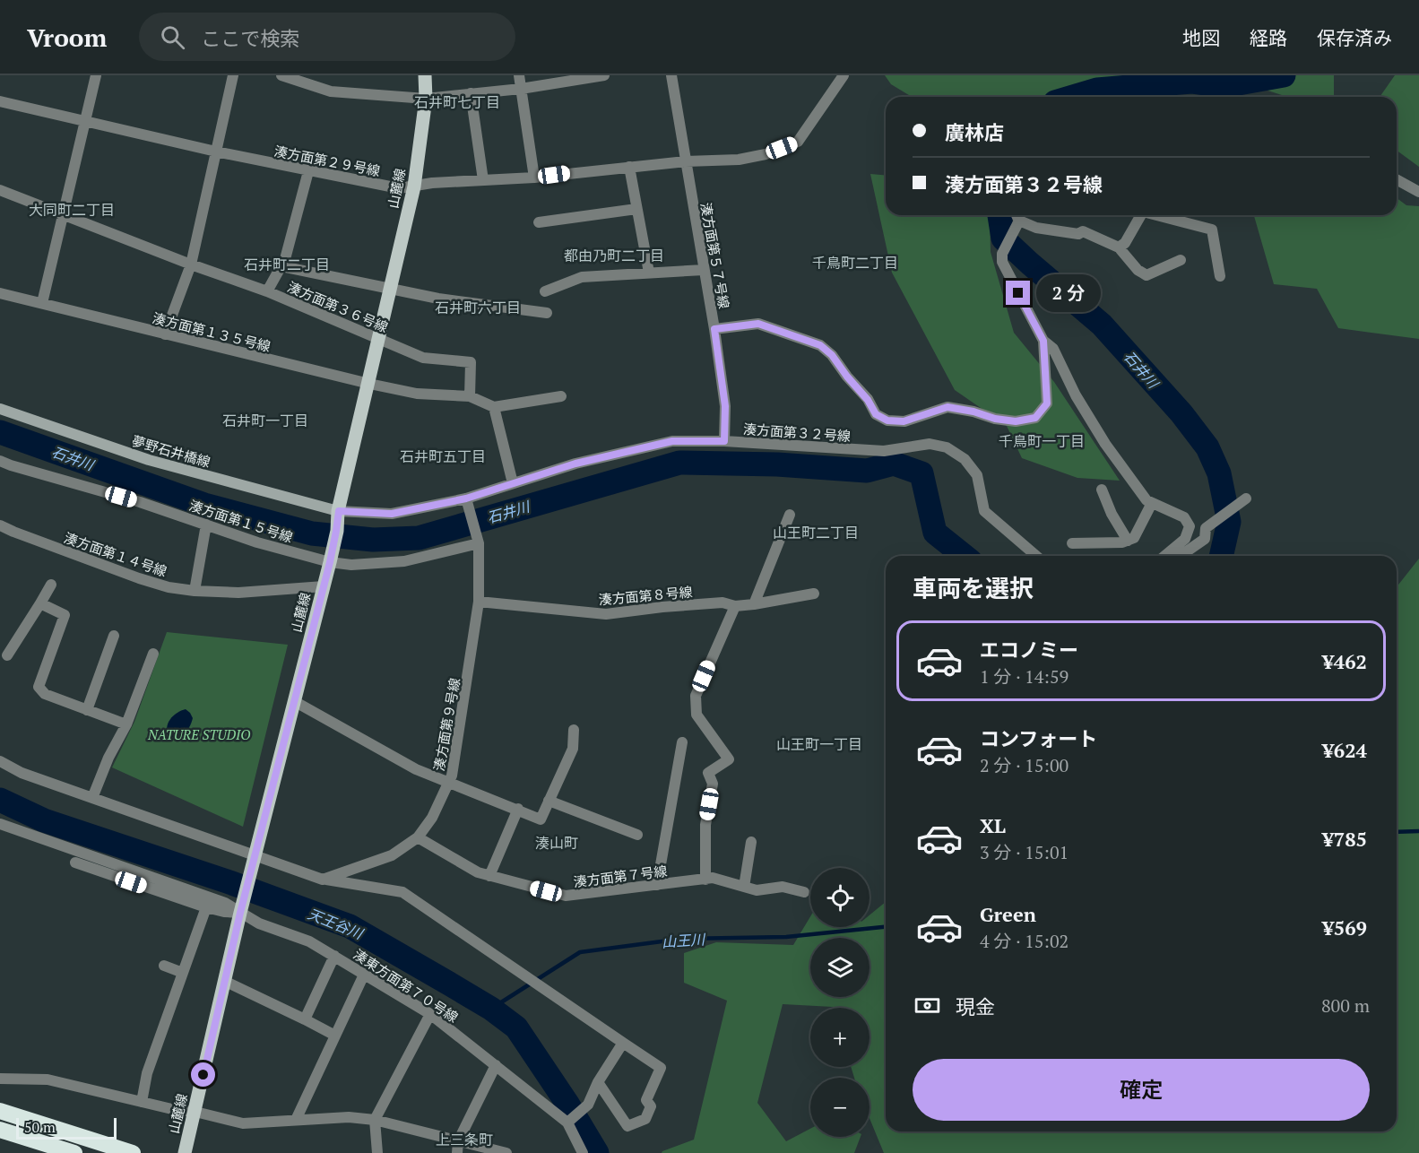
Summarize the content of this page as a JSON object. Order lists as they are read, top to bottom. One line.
{"streets":{"main road":["山麓線"],"street":["湊方面第２９号線","湊方面第５７号線","湊方面第３６号線","湊方面第１３５号線","湊方面第３２号線","夢野石井橋線","湊方面第１５号線","湊方面第１４号線","湊方面第８号線","湊方面第９号線","湊方面第７号線","湊東方面第７０号線"]},"crossings":[["湊方面第２９号線","山麓線"],["湊方面第２９号線","湊方面第５７号線"],["山麓線","湊方面第３６号線"],["山麓線","湊方面第１３５号線"],["山麓線","湊方面第３２号線"],["山麓線","夢野石井橋線"],["山麓線","湊方面第１５号線"],["山麓線","湊方面第１４号線"],["山麓線","湊東方面第７０号線"],["湊方面第５７号線","湊方面第３２号線"],["湊方面第３６号線","湊方面第１３５号線"],["湊方面第３２号線","夢野石井橋線"],["湊方面第３２号線","湊方面第９号線"],["湊方面第１５号線","湊方面第９号線"],["湊方面第８号線","湊方面第９号線"],["湊方面第９号線","湊方面第７号線"]],"districts":["石井町七丁目","大同町二丁目","都由乃町二丁目","千鳥町二丁目","石井町二丁目","石井町六丁目","石井町一丁目","千鳥町一丁目","石井町五丁目","山王町二丁目","山王町一丁目","湊山町","上三条町"],"water":["石井川","天王谷川","山王川"],"parks":["NATURE STUDIO"],"scale_bar":"50 m","page":{"header":"Vroom","search":"ここで検索","nav":["地図","経路","保存済み"],"banner":["廣林店","湊方面第３２号線"],"bubble":"2 分","heading":"車両を選択","list":[{"name":"エコノミー","note":"1 分 · 14:59","value":"¥462"},{"name":"コンフォート","note":"2 分 · 15:00","value":"¥624"},{"name":"XL","note":"3 分 · 15:01","value":"¥785"},{"name":"Green","note":"4 分 · 15:02","value":"¥569"}],"map_buttons":["+","−"],"pay":["現金","800 m"],"buttons":"確定","scale":"50 m"}}
